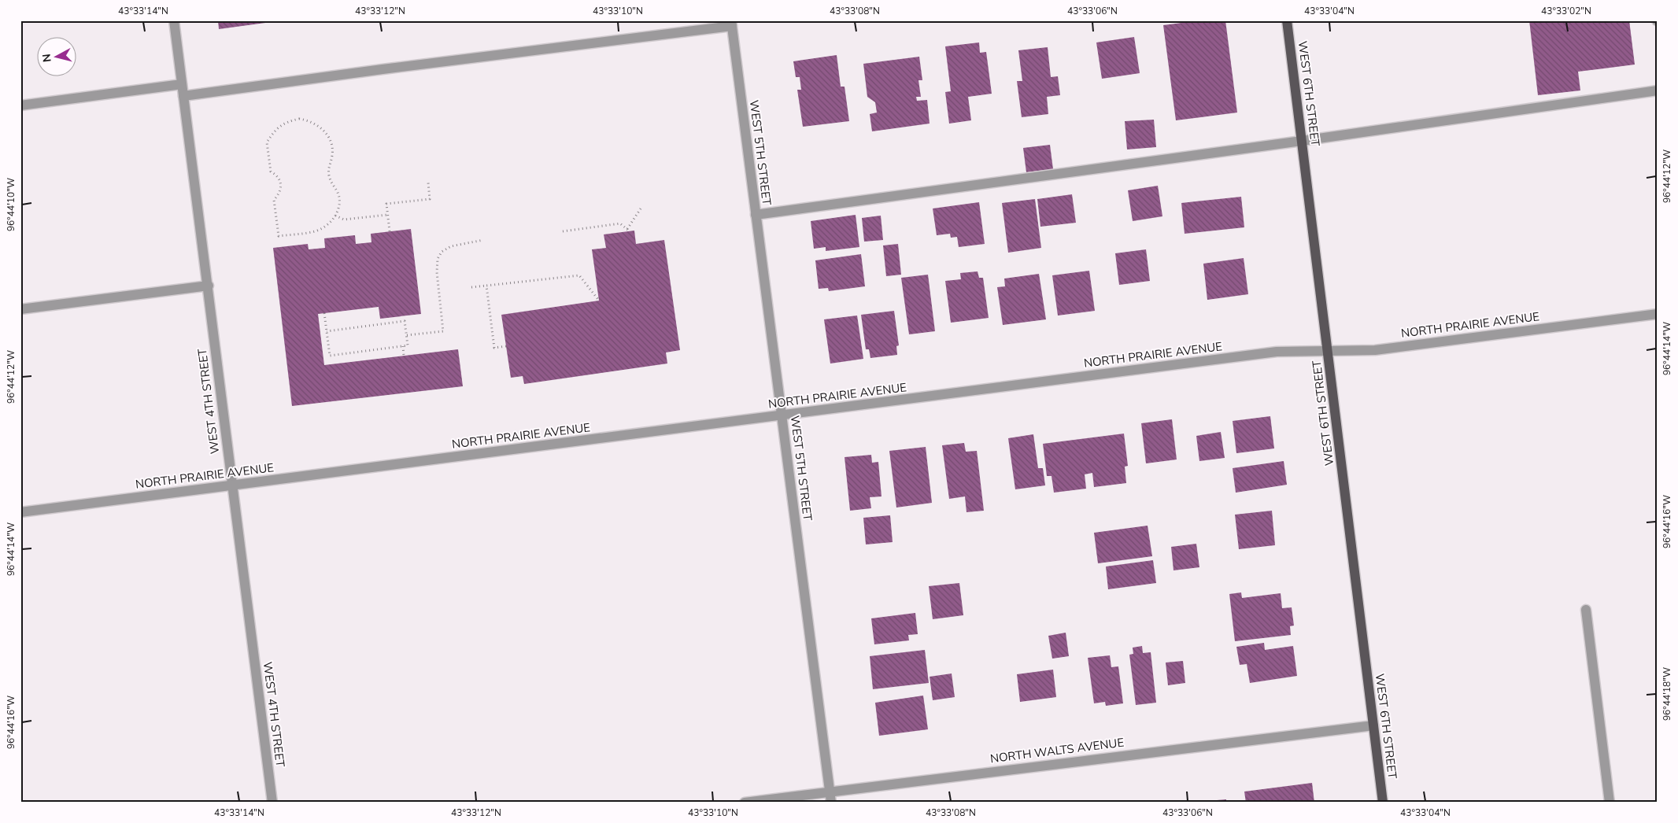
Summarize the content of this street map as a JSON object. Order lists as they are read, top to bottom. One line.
{"streets":{"main road":["WEST 6TH STREET"],"street":["WEST 5TH STREET","NORTH PRAIRIE AVENUE","WEST 4TH STREET","NORTH WALTS AVENUE"]},"crossings":[["WEST 6TH STREET","NORTH PRAIRIE AVENUE"],["WEST 6TH STREET","NORTH WALTS AVENUE"],["WEST 5TH STREET","NORTH PRAIRIE AVENUE"],["WEST 5TH STREET","NORTH WALTS AVENUE"],["NORTH PRAIRIE AVENUE","WEST 4TH STREET"]],"north":"left","coordinates":["43°33'14\"N","43°33'12\"N","43°33'10\"N","43°33'08\"N","43°33'06\"N","43°33'04\"N","43°33'02\"N","96°44'12\"W","96°44'10\"W","96°44'14\"W","96°44'16\"W","96°44'18\"W"]}
